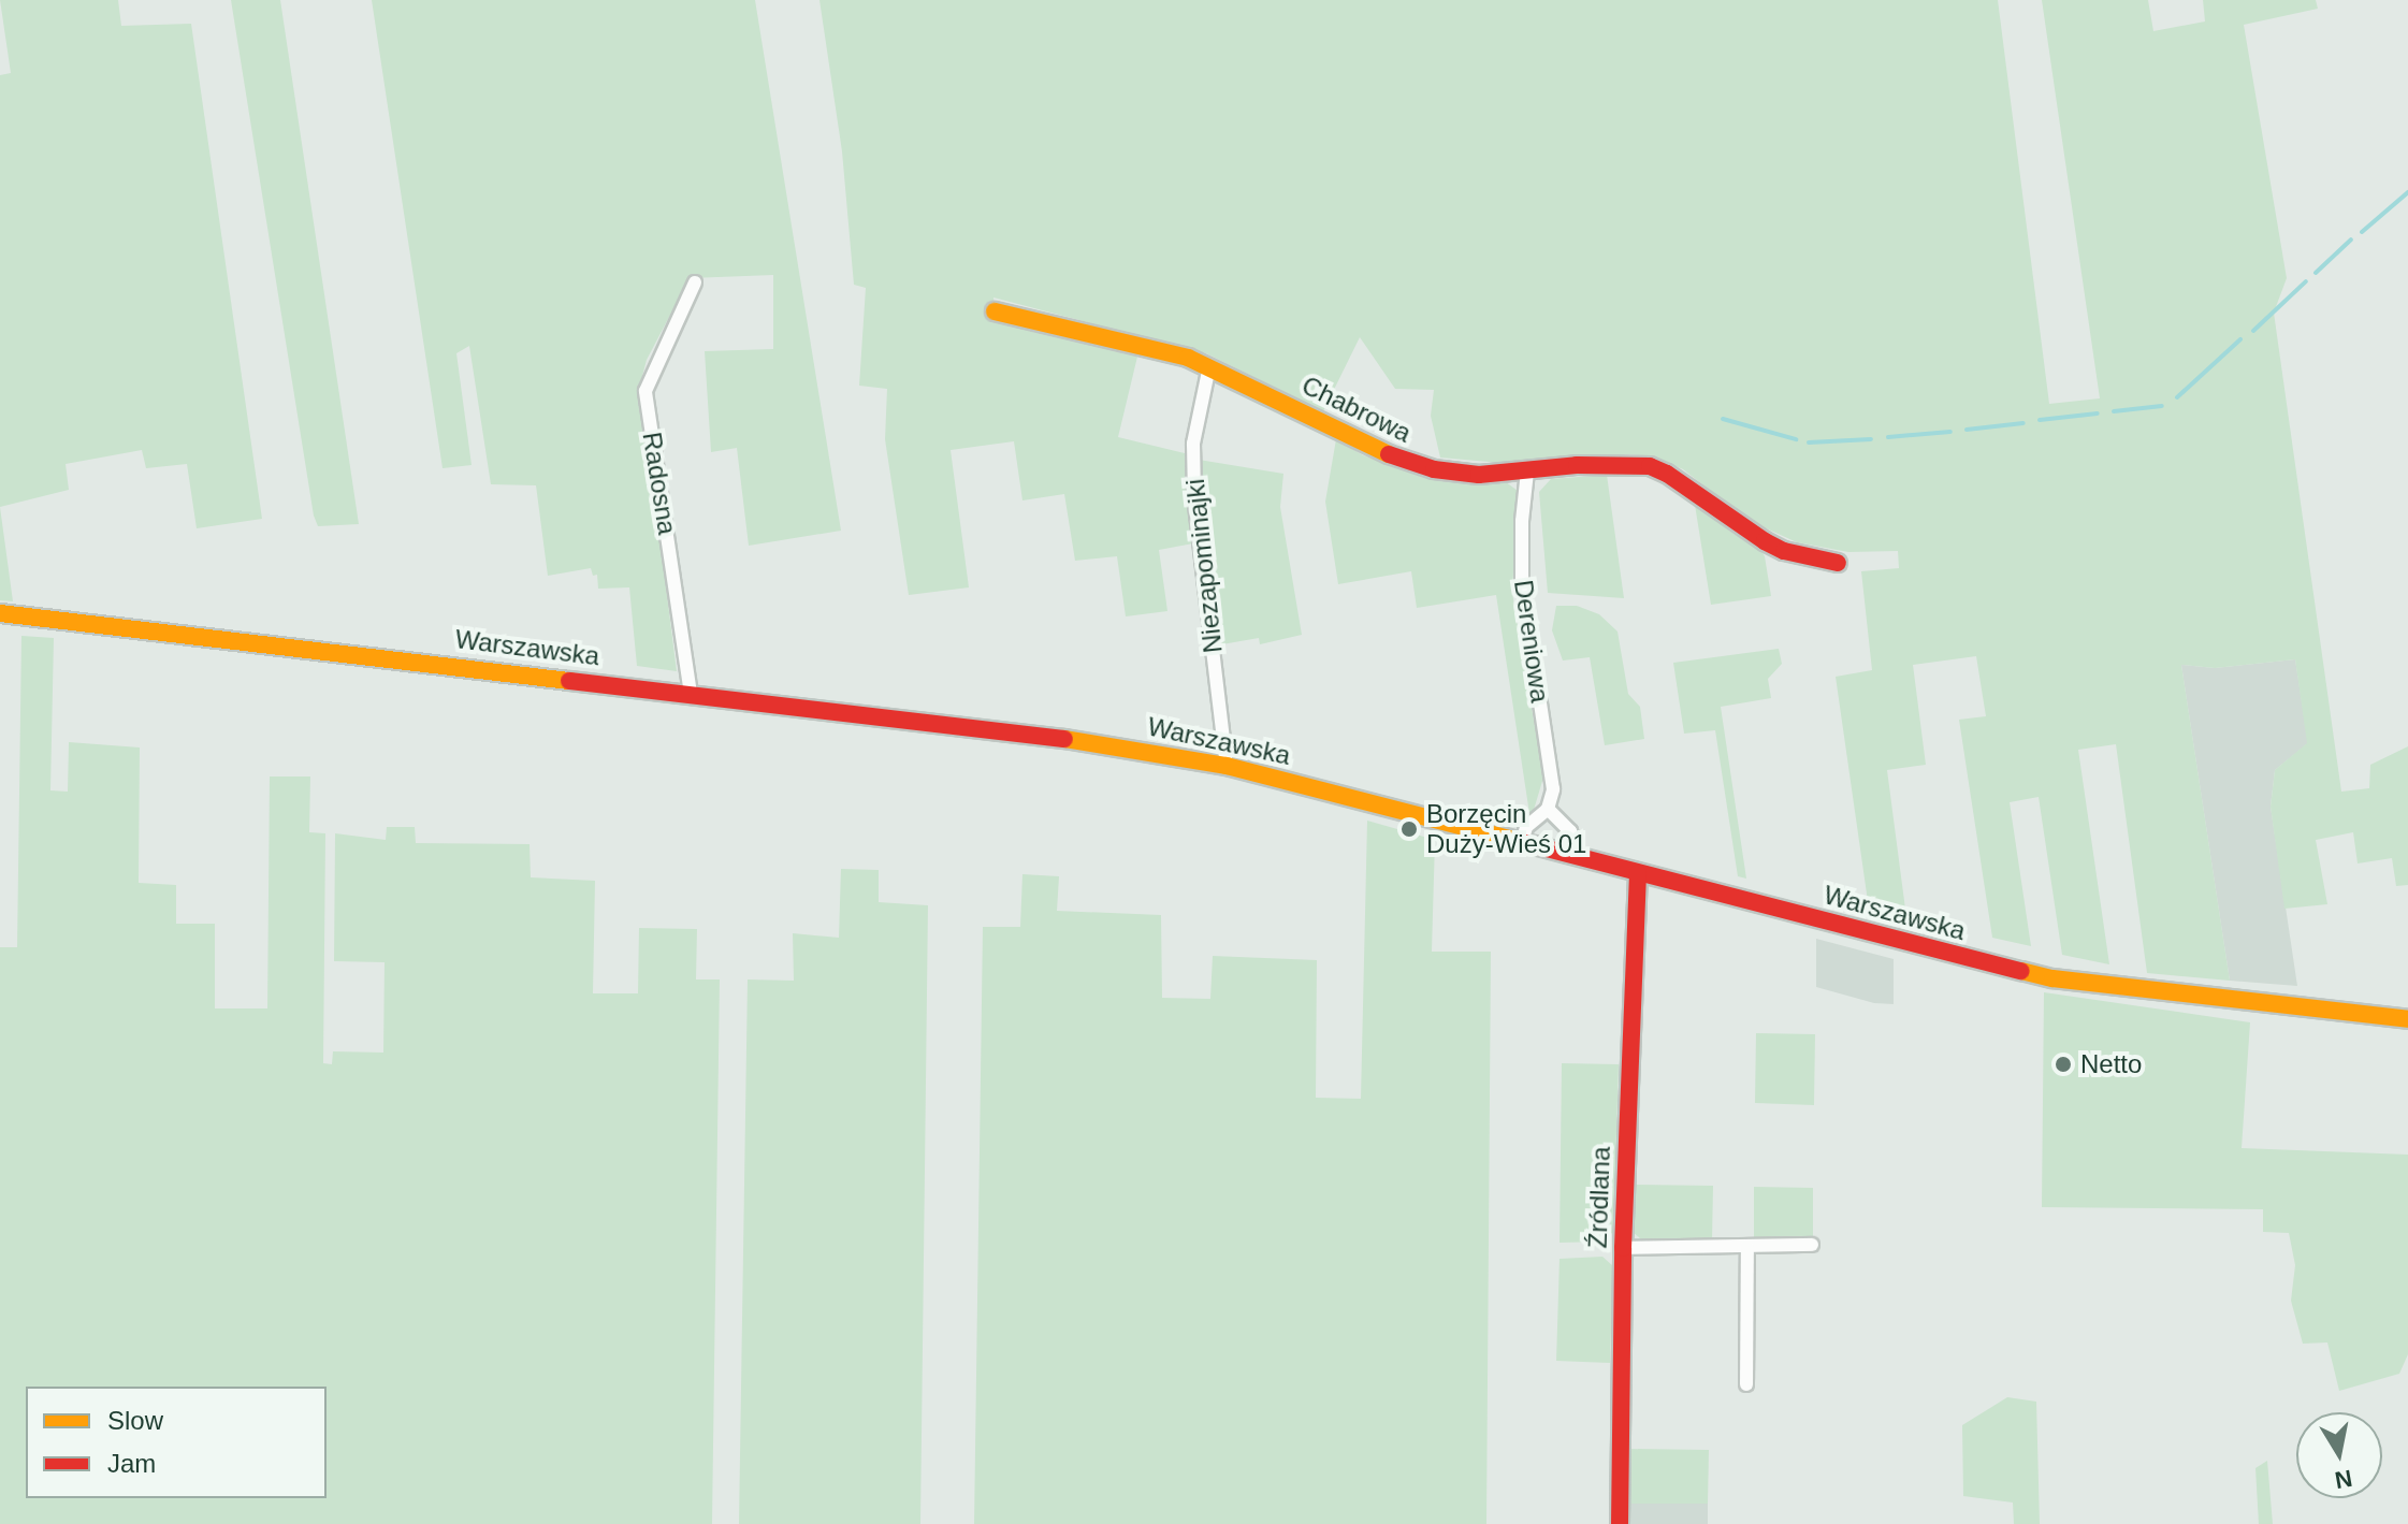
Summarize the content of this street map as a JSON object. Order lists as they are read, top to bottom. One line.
{"streets":{"main road":["Chabrowa","Warszawska","Źródlana"],"street":["Radosna","Niezapominajki","Dereniowa"]},"crossings":[["Chabrowa","Niezapominajki"],["Chabrowa","Dereniowa"],["Radosna","Warszawska"],["Niezapominajki","Warszawska"],["Warszawska","Źródlana"]],"places":["Borzęcin Duży-Wieś 01","Netto"],"legend":["Slow","Jam"],"north":"bottom"}
